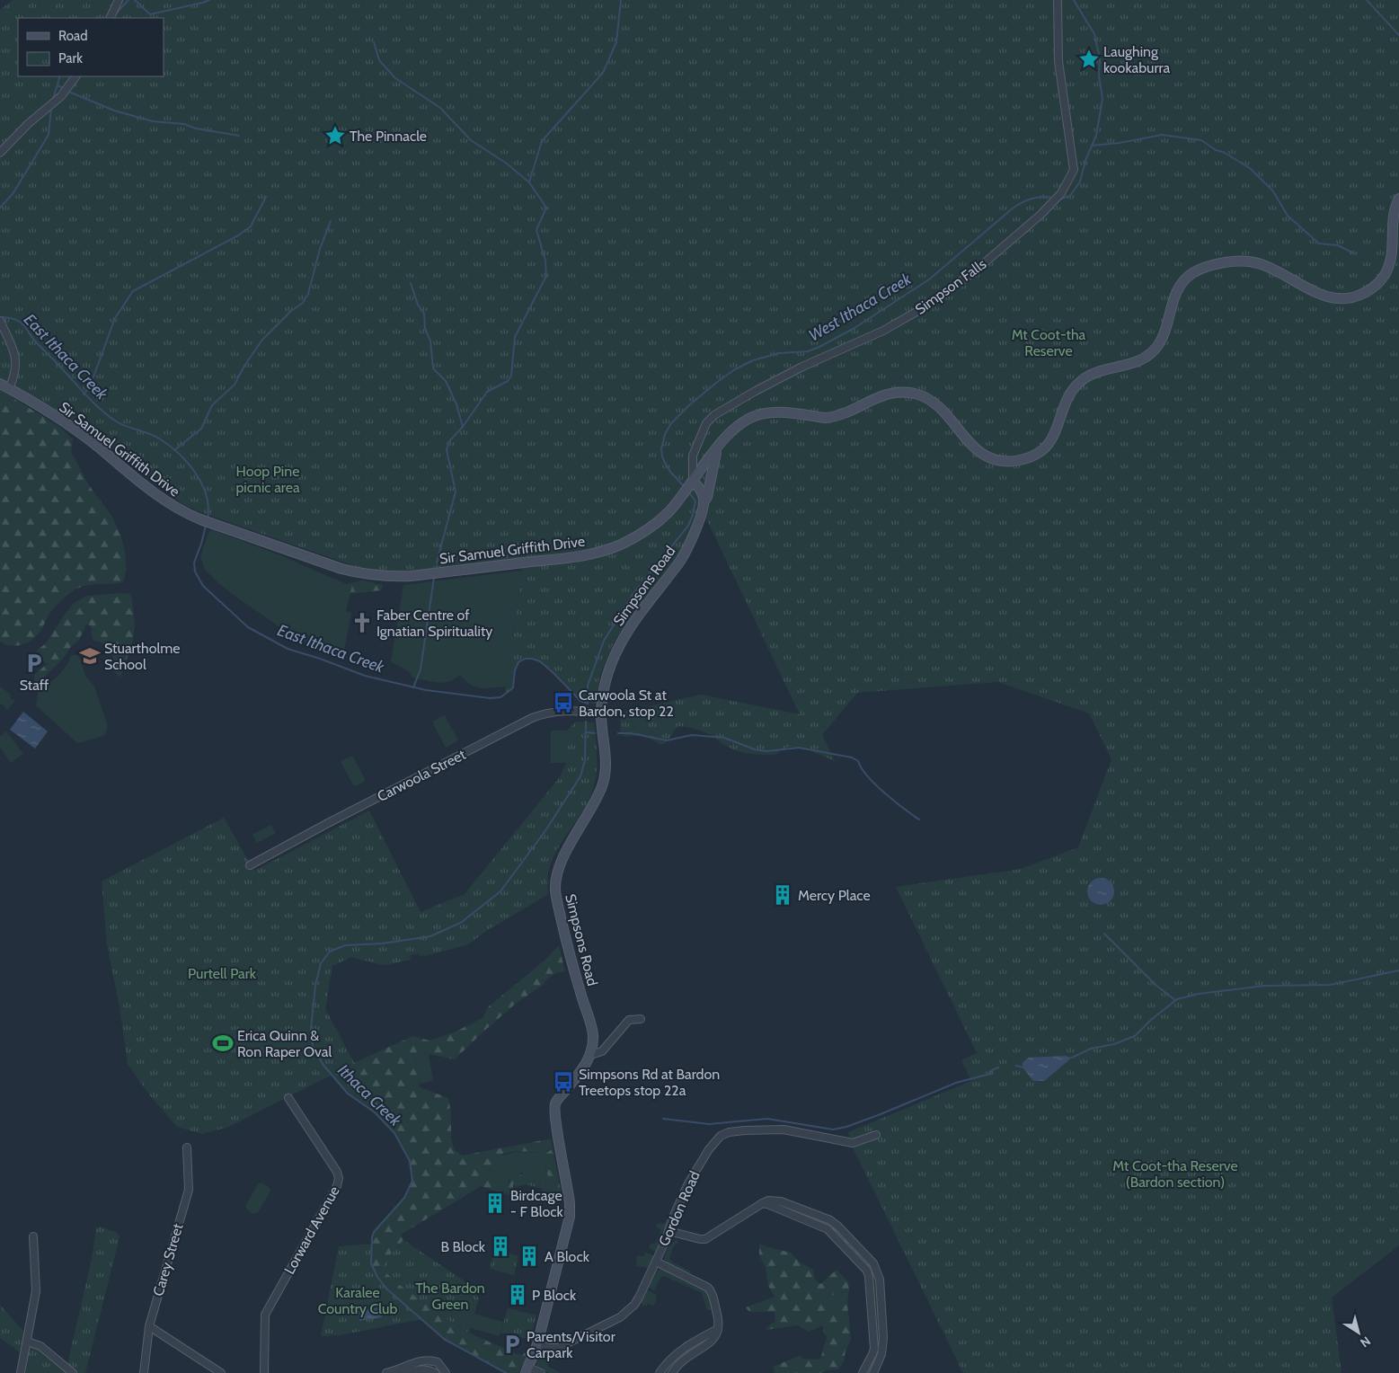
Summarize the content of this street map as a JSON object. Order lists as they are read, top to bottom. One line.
{"streets":{"main road":["Sir Samuel Griffith Drive","Simpsons Road"],"street":["Simpson Falls","Carwoola Street","Gordon Road","Lorward Avenue","Carey Street"]},"crossings":[["Simpson Falls","Sir Samuel Griffith Drive"],["Sir Samuel Griffith Drive","Simpsons Road"],["Simpsons Road","Carwoola Street"],["Simpsons Road","Gordon Road"]],"water":["West Ithaca Creek","East Ithaca Creek","Ithaca Creek"],"parks":["Mt Coot-tha Reserve","Hoop Pine picnic area","Purtell Park","Mt Coot-tha Reserve (Bardon section)","The Bardon Green","Karalee Country Club"],"places":{"place":["Laughing kookaburra","The Pinnacle"],"church":["Faber Centre of Ignatian Spirituality"],"school or university":["Stuartholme School"],"parking":["Staff","Parents/Visitor Carpark"],"bus stop":["Carwoola St at Bardon, stop 22","Simpsons Rd at Bardon Treetops stop 22a"],"building":["Mercy Place","Birdcage - F Block","B Block","A Block","P Block"],"sports":["Erica Quinn & Ron Raper Oval"]},"legend":["Road","Park"],"north":"bottom right"}
